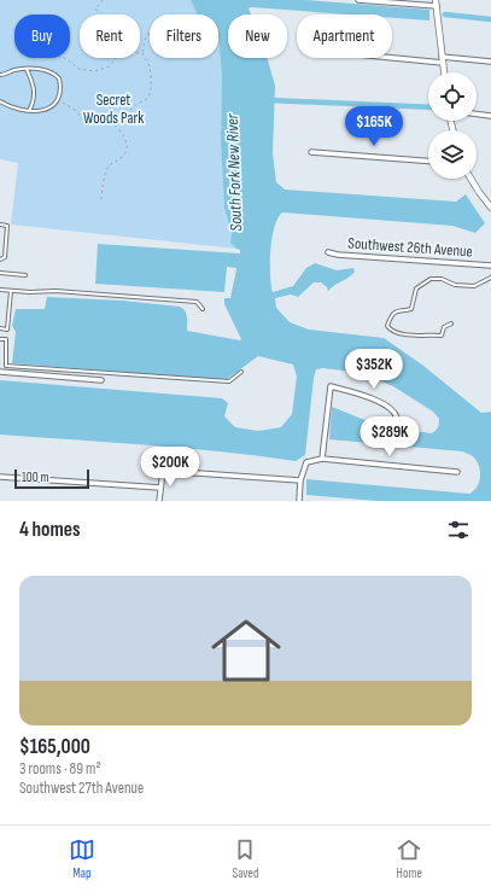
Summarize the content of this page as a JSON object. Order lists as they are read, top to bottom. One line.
{"streets":{"street":["Southwest 26th Avenue"]},"water":["South Fork New River"],"parks":["Secret Woods Park"],"scale_bar":"100 m","page":{"chip":["Buy","Rent","Filters","New","Apartment"],"price":["$165K","$352K","$289K","$200K"],"scale":"100 m","heading":"4 homes","list":[{"name":"$165,000","note":"3 rooms · 89 m² · Southwest 27th Avenue"}],"tabs":["Map","Saved","Home"]}}
